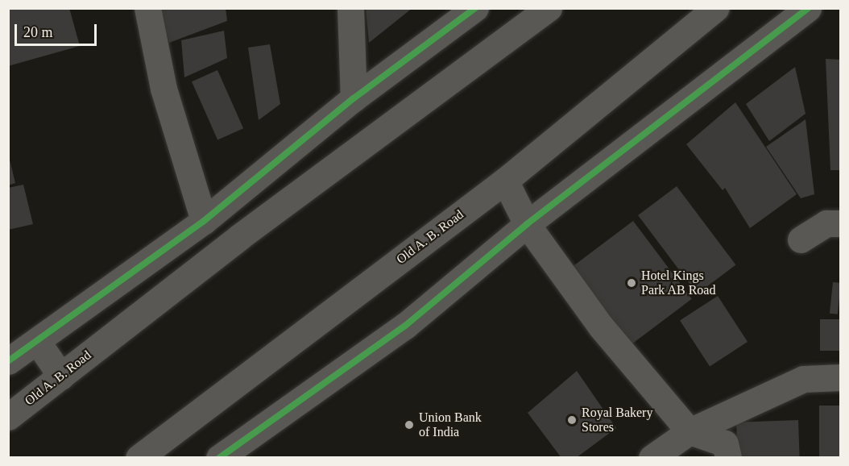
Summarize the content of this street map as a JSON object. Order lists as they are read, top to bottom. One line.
{"streets":{"street":["Old A. B. Road"]},"places":["Hotel Kings Park AB Road","Royal Bakery Stores","Union Bank of India"],"scale_bar":"20 m"}
